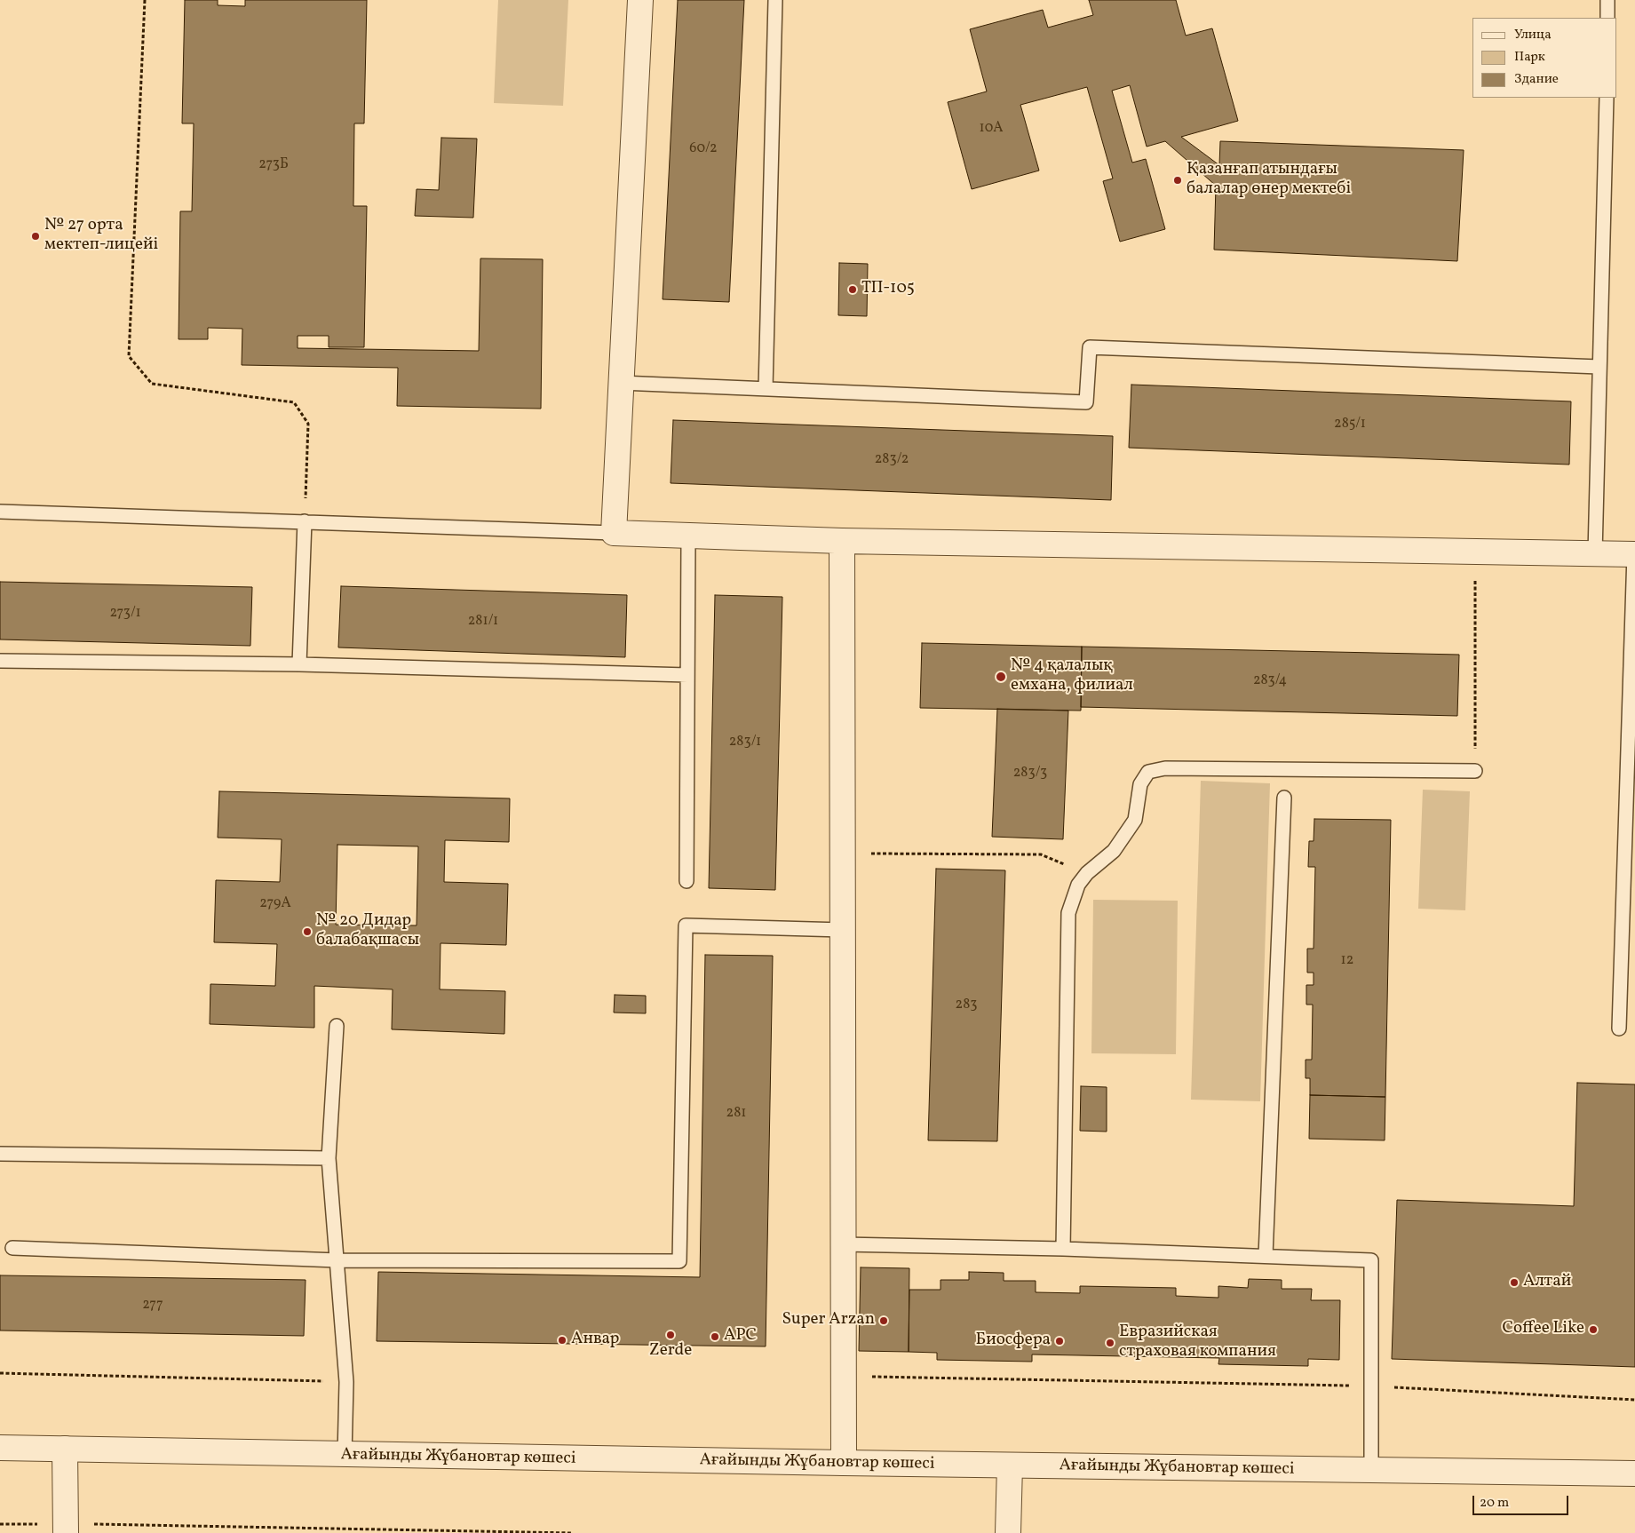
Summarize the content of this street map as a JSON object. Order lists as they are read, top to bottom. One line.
{"streets":{"street":["Ағайынды Жұбановтар көшесі"]},"places":["Қазанғап атындағы балалар өнер мектебі","№ 27 орта мектеп-лицейі","ТП-105","№ 4 қалалық емхана, филиал","№ 20 Дидар балабақшасы","Алтай","Super Arzan","Coffee Like","Zerde","АРС","Анвар","Биосфера","Евразийская страховая компания"],"house_numbers":["10А","60/2","273Б","285/1","283/2","273/1","281/1","283/4","283/1","283/3","279А","12","283","281","277"],"legend":["Улица","Парк","Здание"],"scale_bar":"20 m"}
